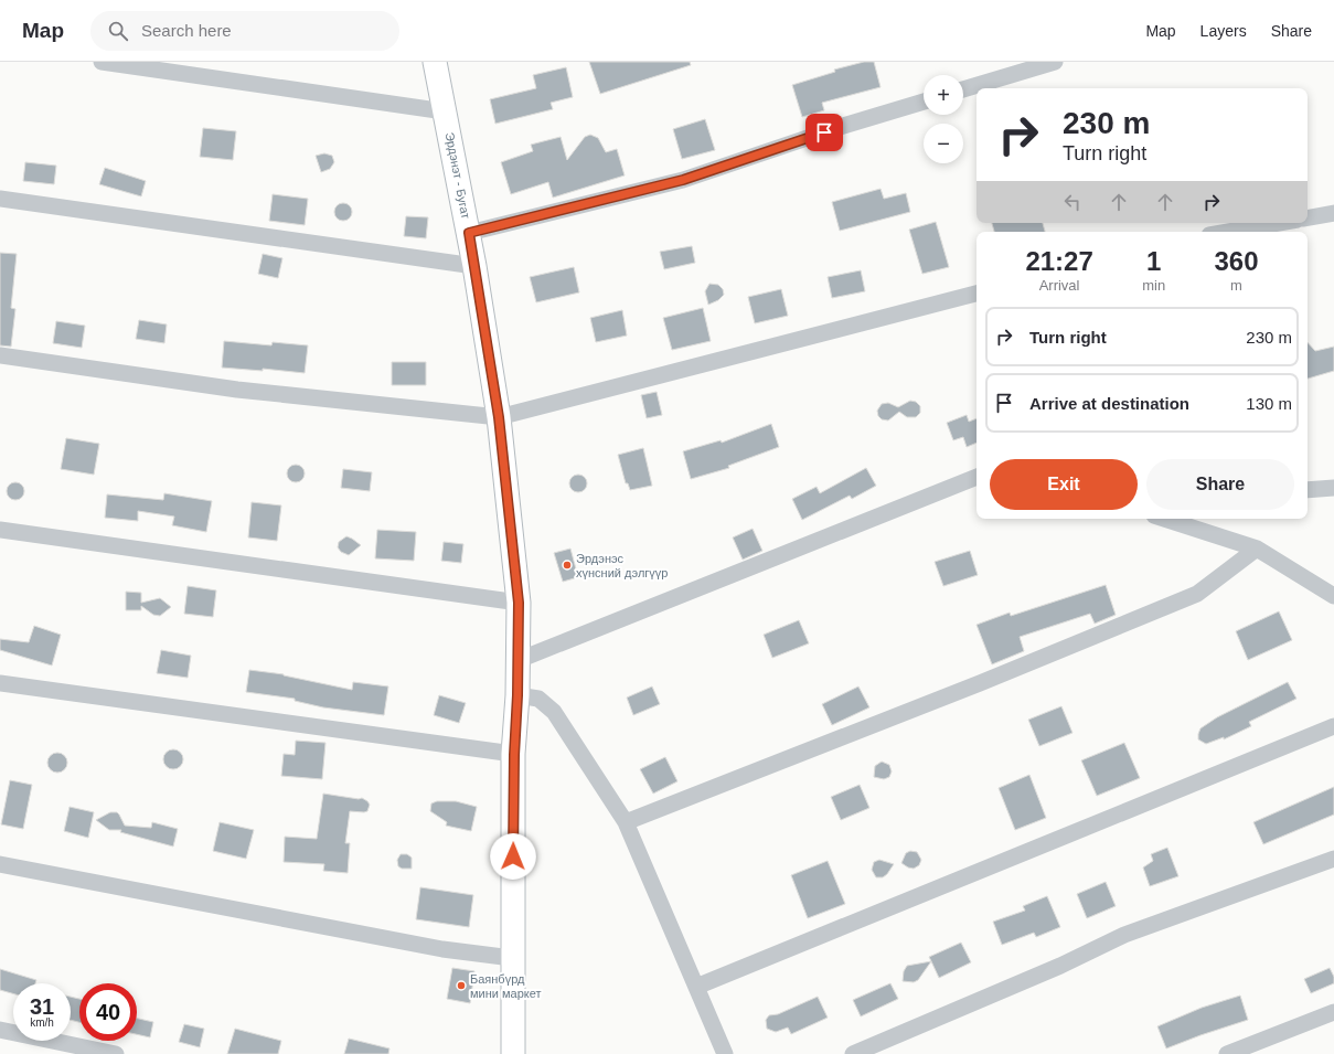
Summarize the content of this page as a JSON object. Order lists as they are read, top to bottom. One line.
{"streets":{"street":["Эрдэнэт - Бугат"]},"places":["Эрдэнэс хүнсний дэлгүүр","Баянбүрд мини маркет"],"page":{"header":"Map","search":"Search here","nav":["Map","Layers","Share"],"map_buttons":["+","−"],"turn":["230 m","Turn right"],"eta":["21:27","Arrival","1","min","360","m"],"list":[{"name":"Turn right","value":"230 m"},{"name":"Arrive at destination","value":"130 m"}],"buttons":["Exit","Share"],"speed":"31 km/h","limit":"40"}}
